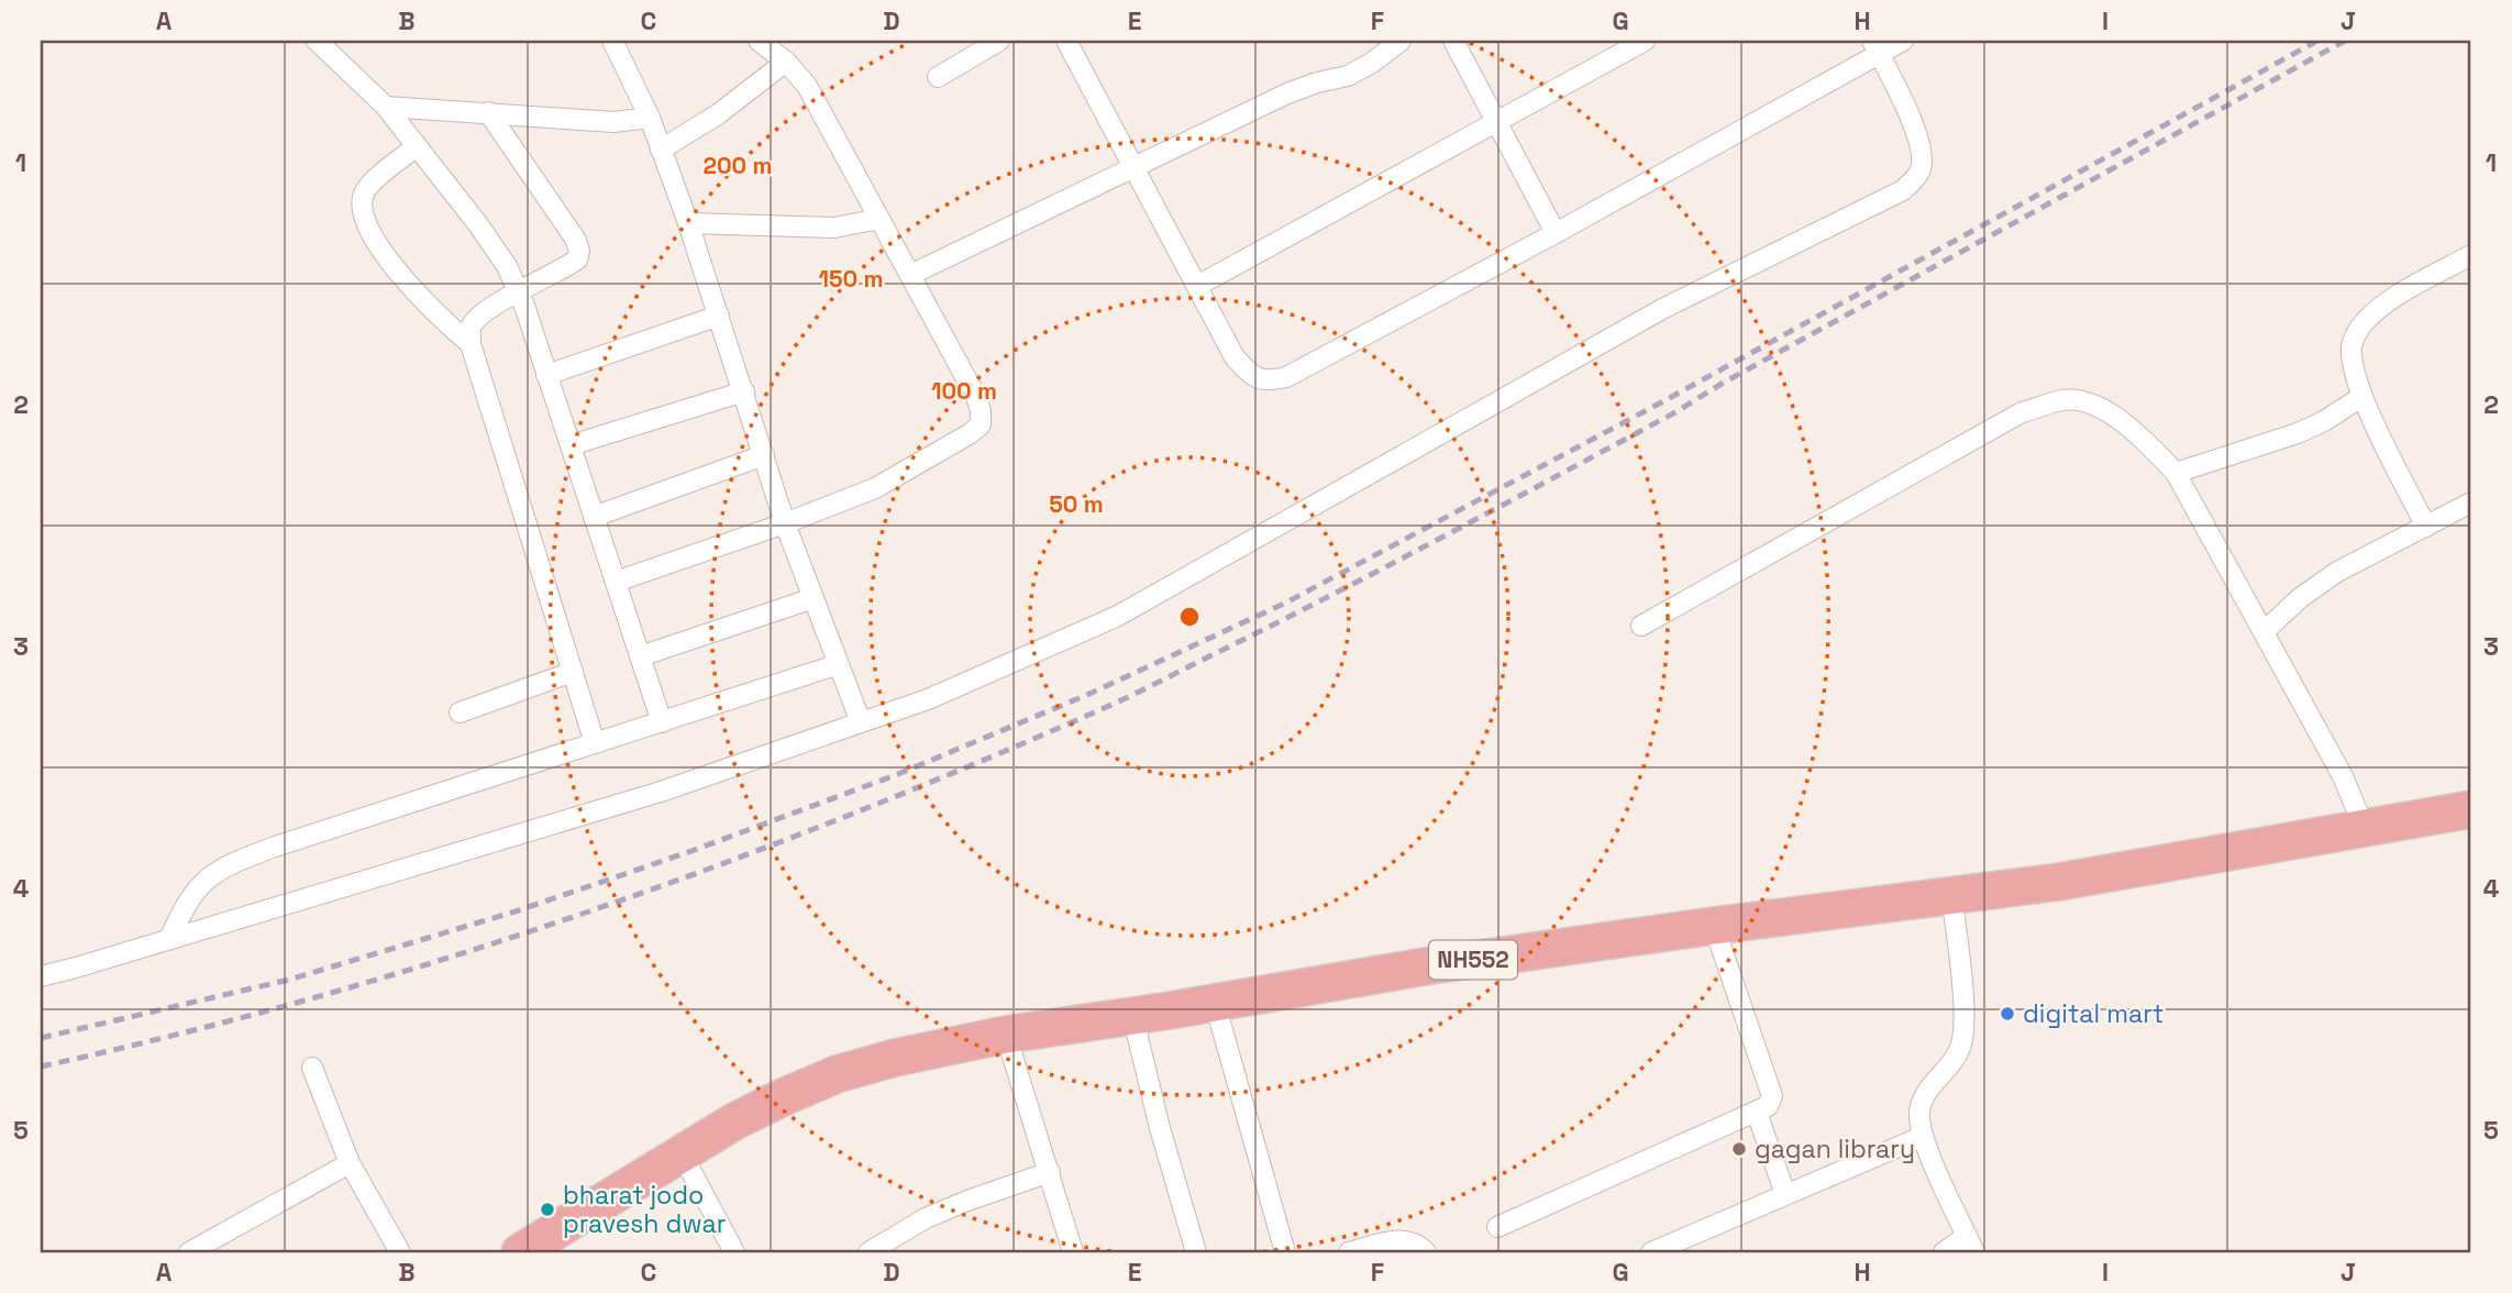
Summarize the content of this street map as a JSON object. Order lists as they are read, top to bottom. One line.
{"streets":{"highway":["NH552"]},"places":["digital mart","gagan library","bharat jodo pravesh dwar"],"grid":{"columns":["A","B","C","D","E","F","G","H","I","J"],"rows":["1","2","3","4","5"]},"rings":["200 m","150 m","100 m","50 m"]}
